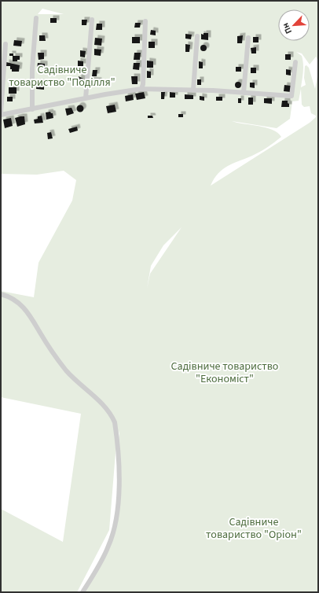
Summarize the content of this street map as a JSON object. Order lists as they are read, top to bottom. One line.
{"parks":["Садівниче товариство \"Поділля\"","Садівниче товариство \"Економіст\"","Садівниче товариство \"Оріон\""],"north":"bottom left"}
